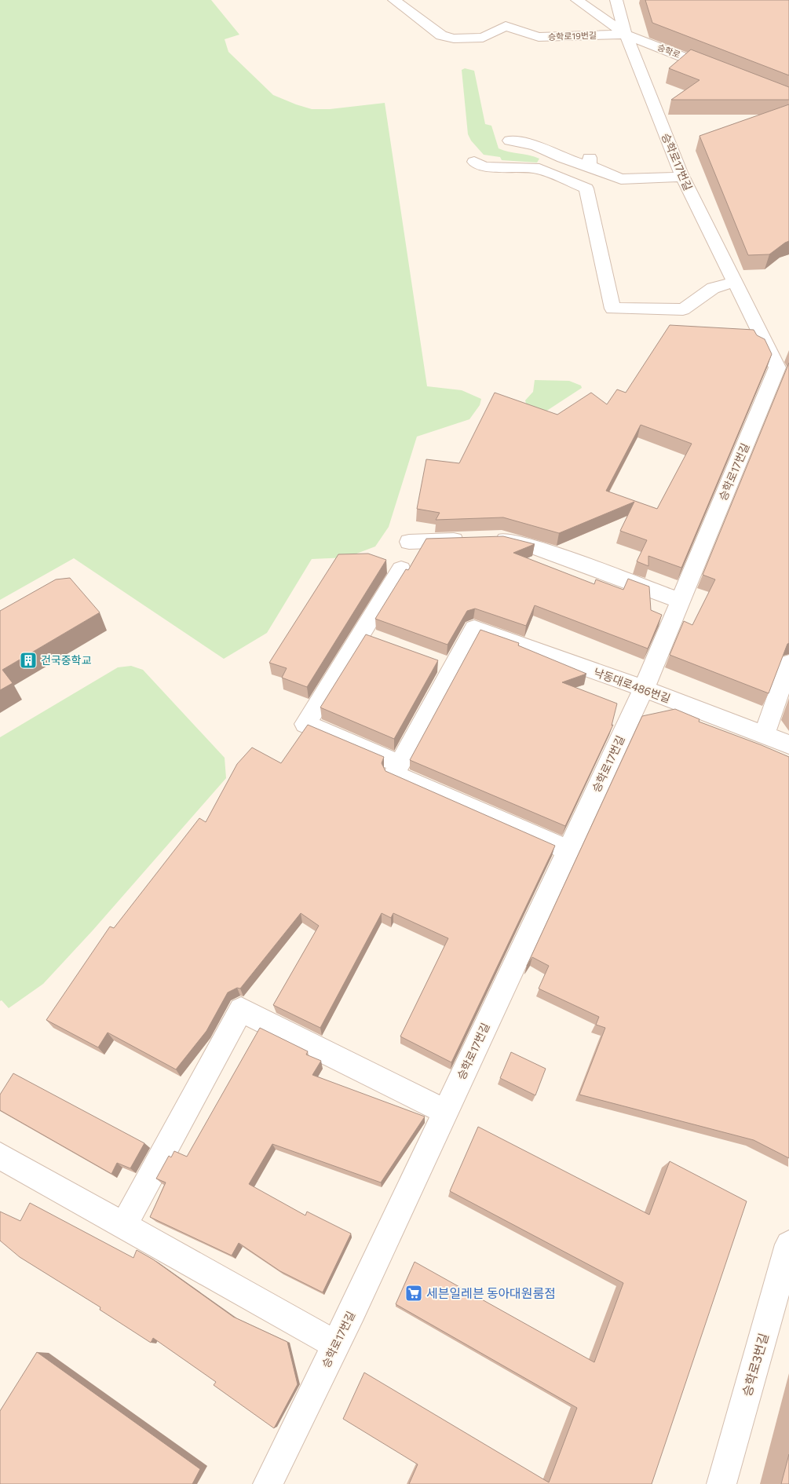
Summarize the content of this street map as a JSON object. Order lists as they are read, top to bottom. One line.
{"streets":{"street":["승학로19번길","승학로","승학로17번길","낙동대로486번길","승학로3번길"]},"crossings":[["승학로19번길","승학로"],["승학로19번길","승학로17번길"],["승학로","승학로17번길"],["승학로17번길","낙동대로486번길"]],"places":{"building":["건국중학교"],"supermarket":["세븐일레븐 동아대원룸점"]}}
